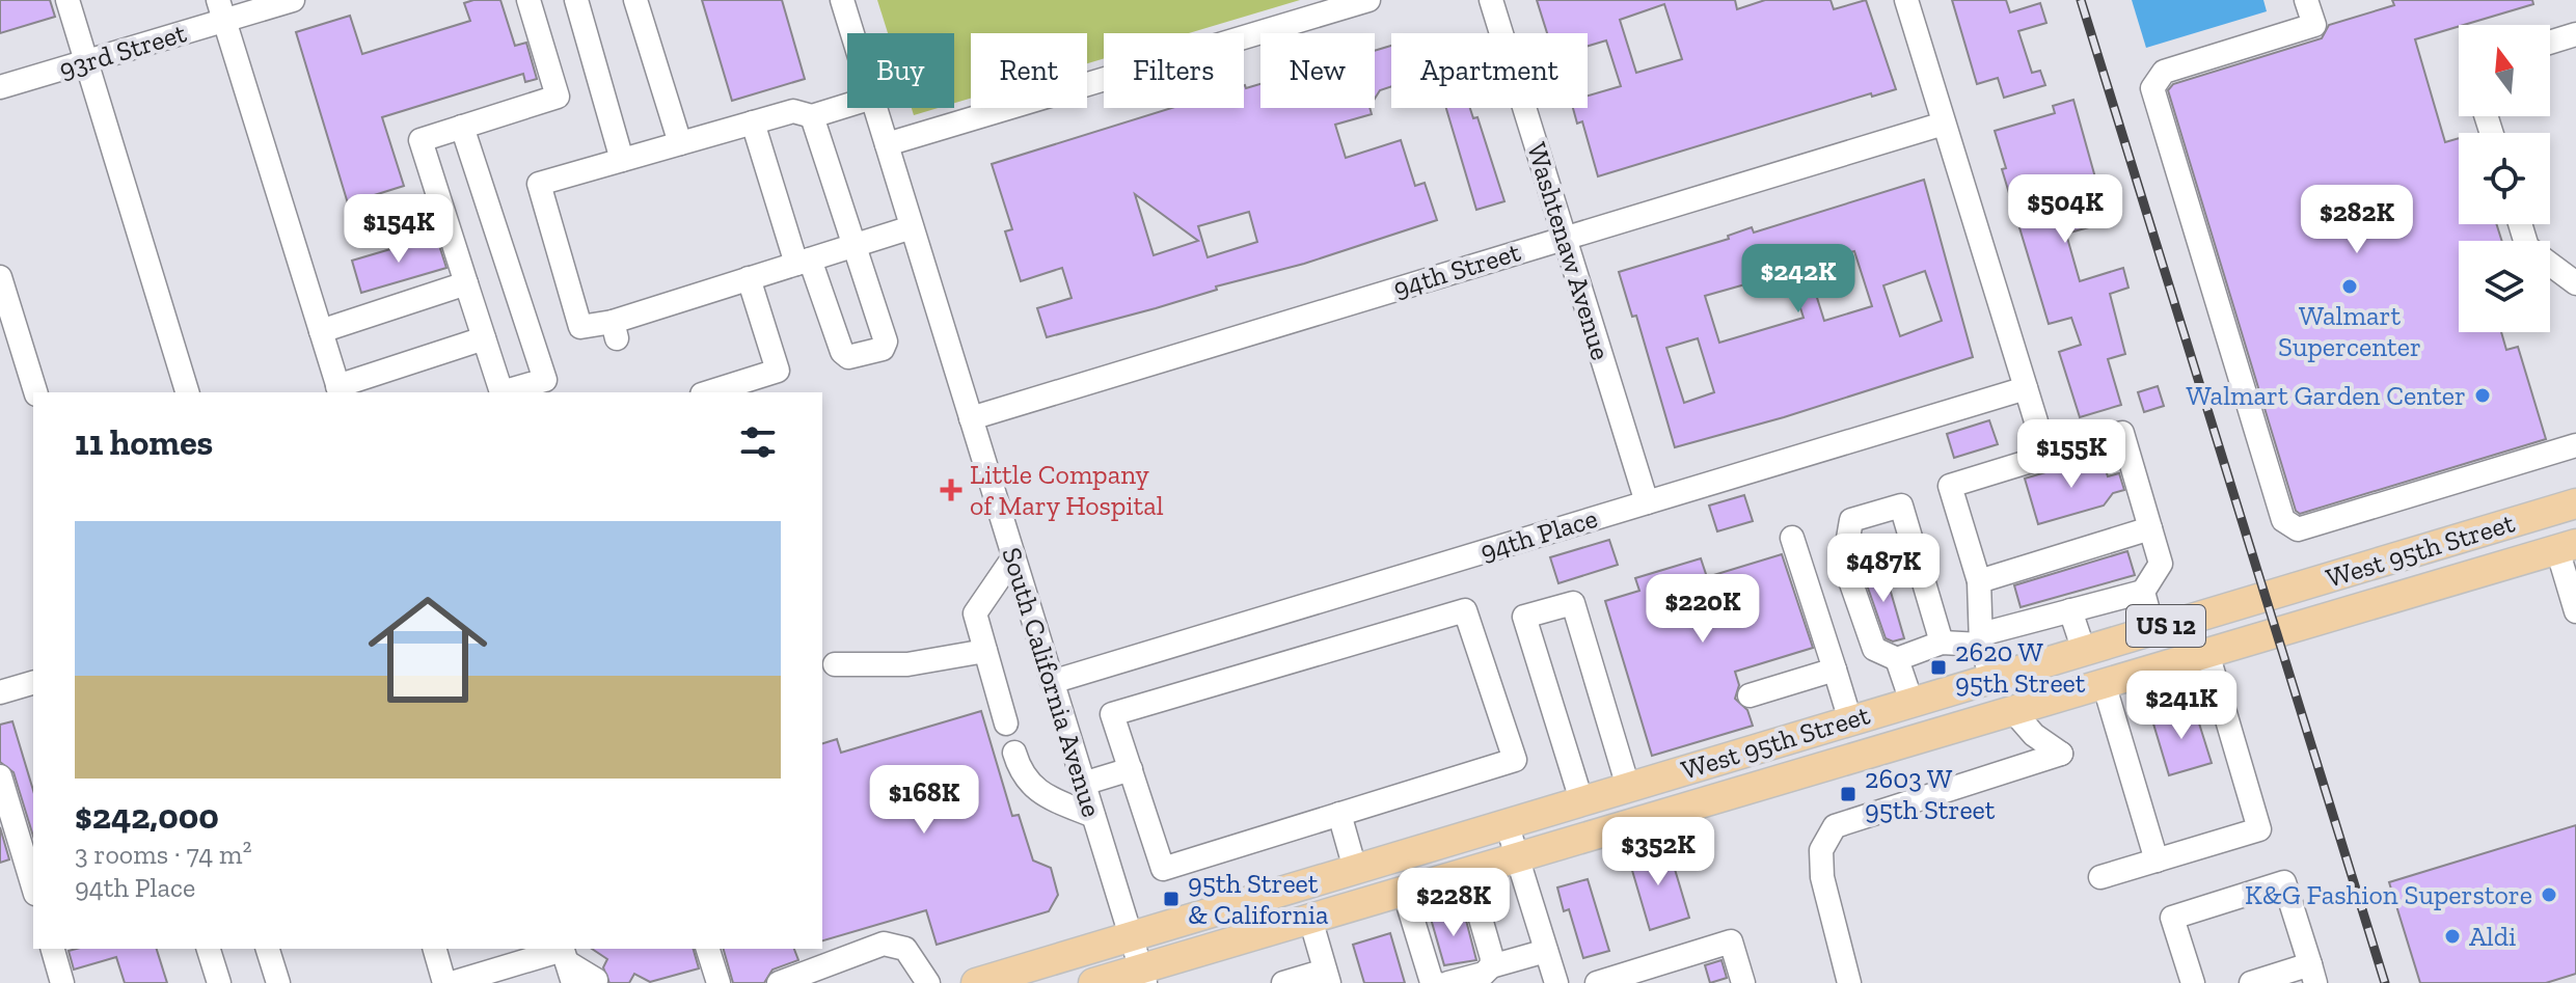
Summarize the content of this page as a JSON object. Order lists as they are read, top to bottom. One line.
{"streets":{"main road":["West 95th Street","US 12"],"street":["93rd Street","Washtenaw Avenue","94th Street","94th Place","South California Avenue"]},"crossings":[["Washtenaw Avenue","94th Street"],["Washtenaw Avenue","94th Place"],["94th Street","South California Avenue"],["94th Place","South California Avenue"],["West 95th Street","South California Avenue"]],"places":{"other":["Walmart Supercenter","Walmart Garden Center","K&G Fashion Superstore","Aldi"],"health":["Little Company of Mary Hospital"],"transit":["2620 W 95th Street","2603 W 95th Street","95th Street & California"]},"north":"top","page":{"chip":["Buy","Rent","Filters","New","Apartment"],"price":["$504K","$282K","$154K","$242K","$155K","$487K","$220K","$241K","$168K","$352K","$228K"],"heading":"11 homes","list":[{"name":"$242,000","note":"3 rooms · 74 m² · 94th Place"}]}}
